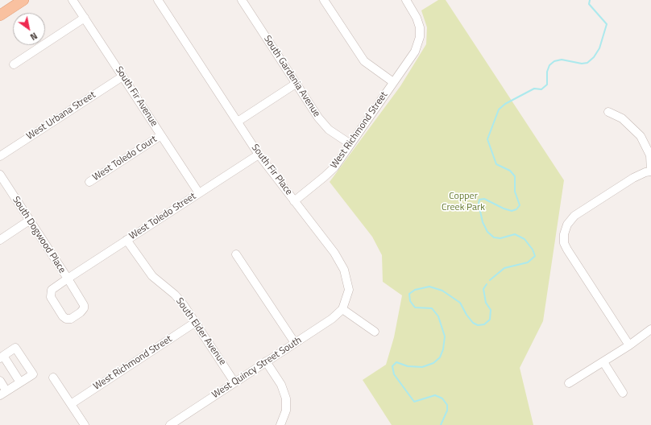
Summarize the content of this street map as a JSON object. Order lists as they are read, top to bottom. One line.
{"streets":{"street":["South Gardenia Avenue","South Fir Avenue","West Urbana Street","West Richmond Street","West Toledo Court","South Fir Place","West Toledo Street","South Dogwood Place","South Elder Avenue","West Quincy Street South"]},"crossings":[["South Gardenia Avenue","West Richmond Street"],["South Fir Avenue","West Urbana Street"],["South Fir Avenue","West Toledo Court"],["South Fir Avenue","West Toledo Street"],["West Richmond Street","South Fir Place"],["West Richmond Street","South Elder Avenue"],["South Fir Place","West Toledo Street"],["South Fir Place","West Quincy Street South"],["West Toledo Street","South Dogwood Place"],["West Toledo Street","South Elder Avenue"],["South Elder Avenue","West Quincy Street South"]],"parks":["Copper Creek Park"],"north":"bottom right"}
